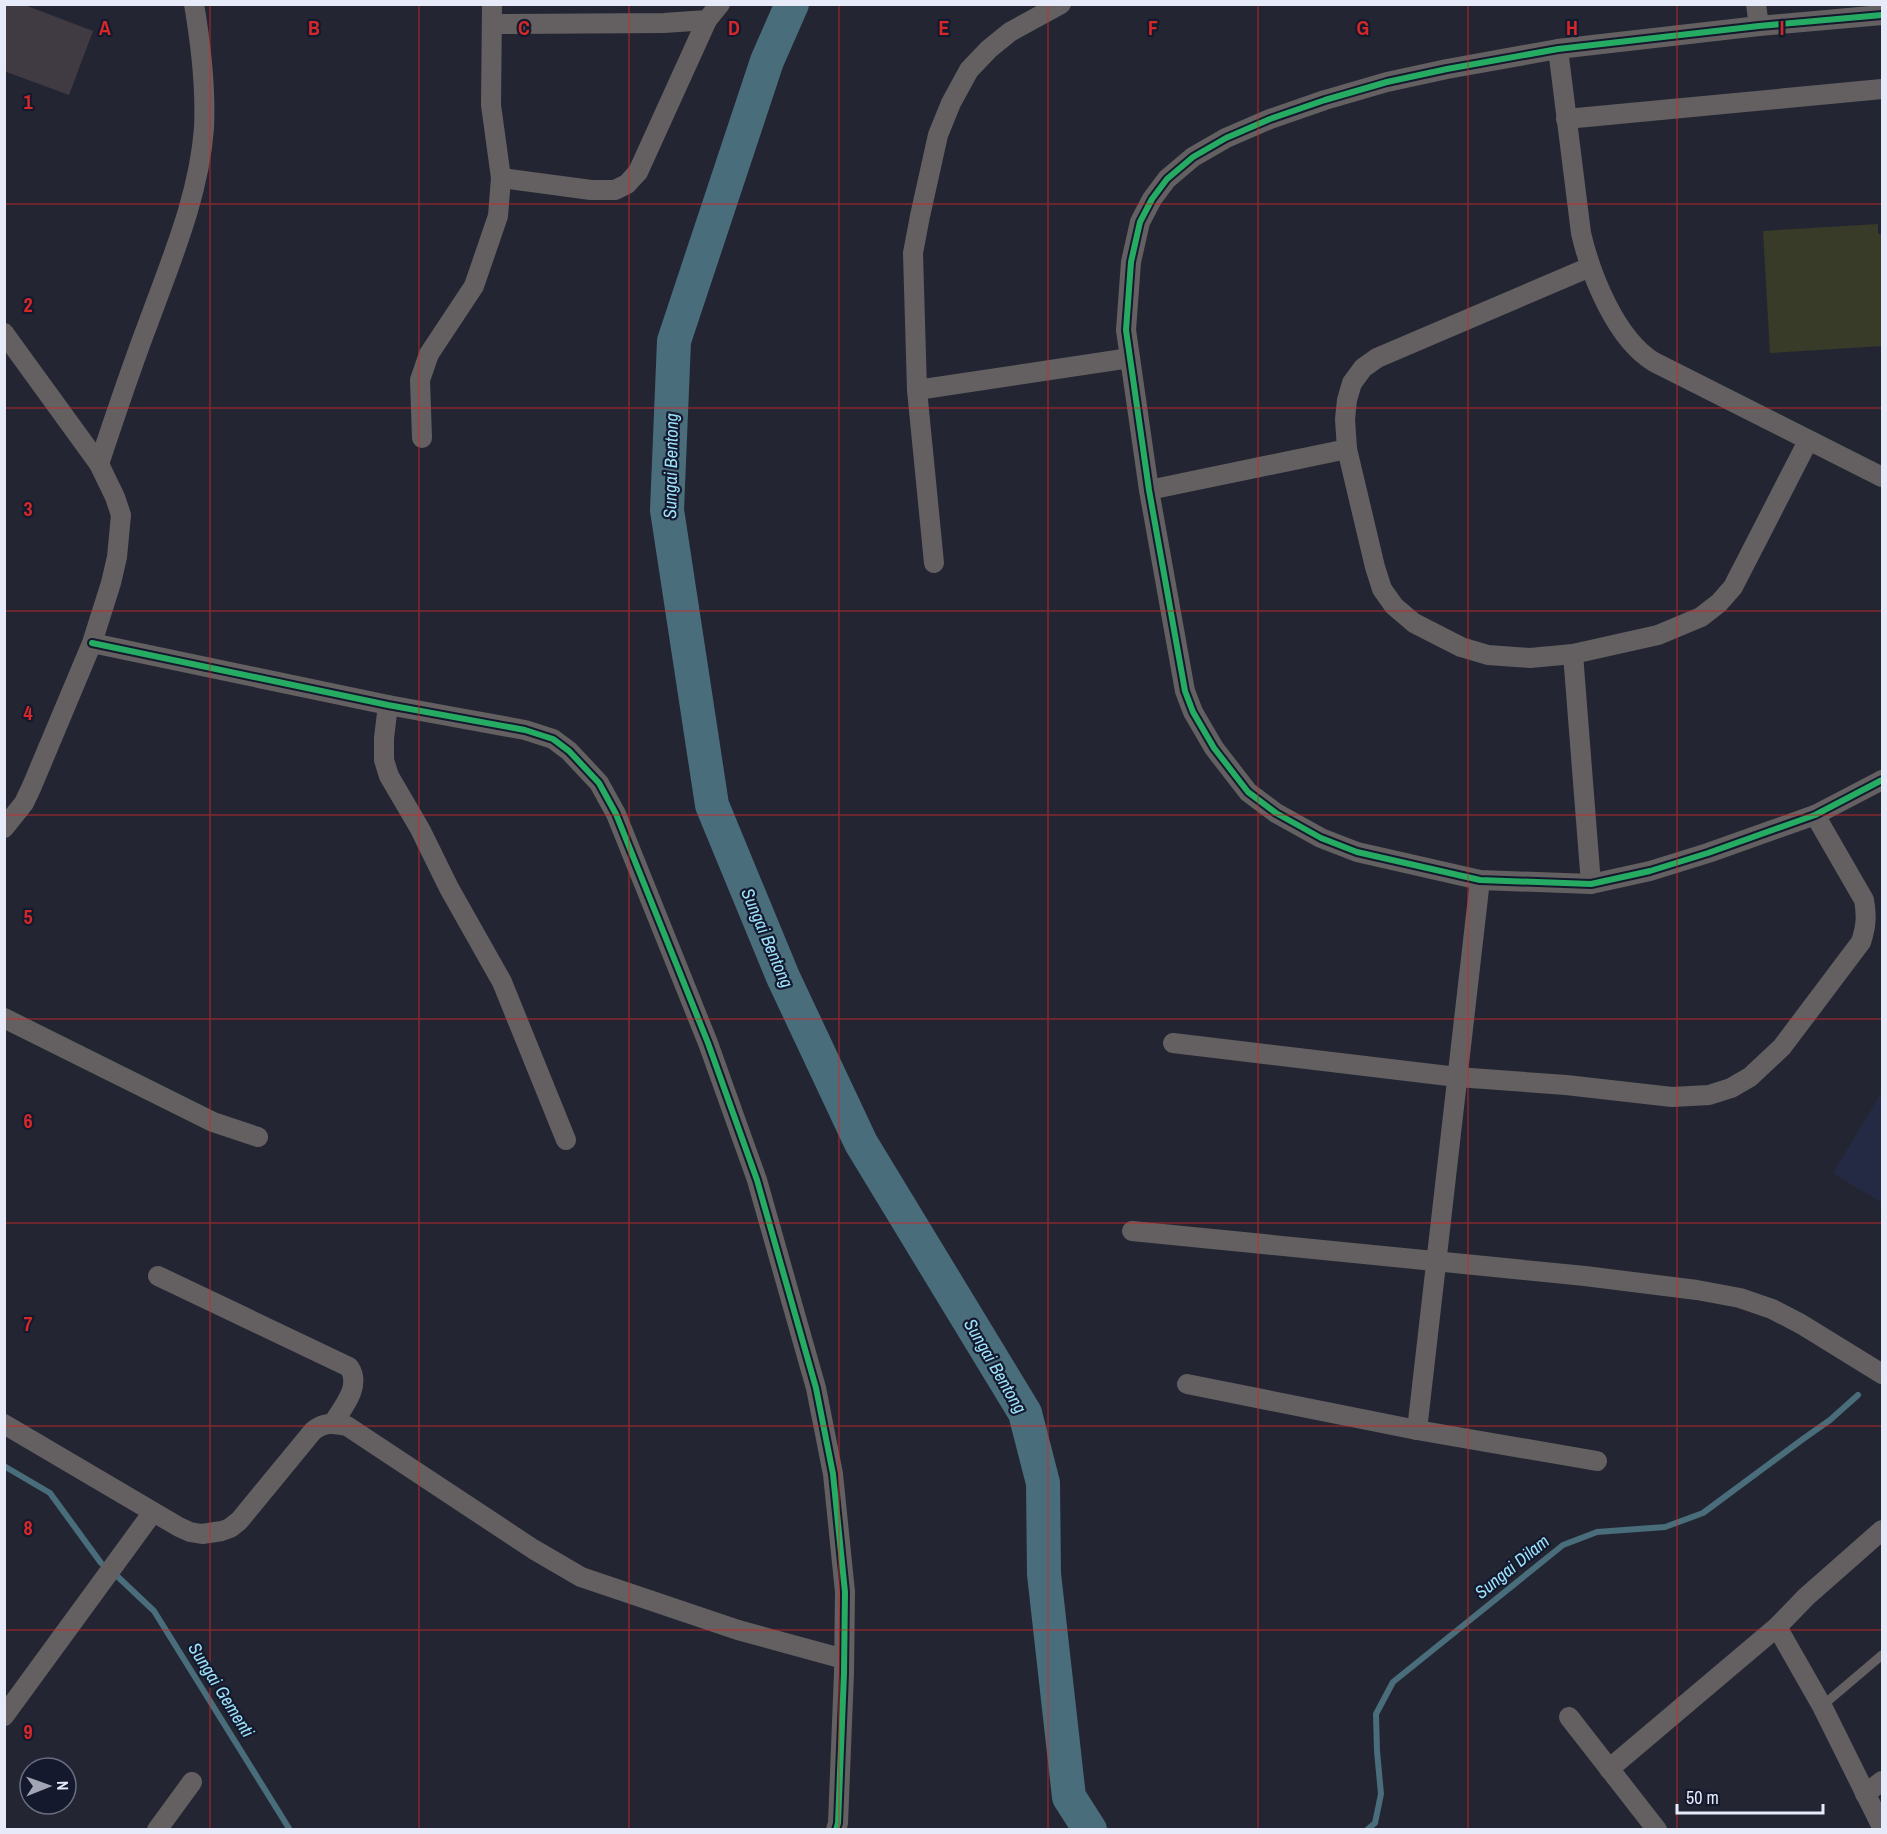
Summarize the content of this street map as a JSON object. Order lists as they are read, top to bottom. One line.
{"water":["Sungai Bentong","Sungai Dilam","Sungai Gementi"],"scale_bar":"50 m","north":"right","grid":{"columns":["A","B","C","D","E","F","G","H","I"],"rows":["1","2","3","4","5","6","7","8","9"]}}
